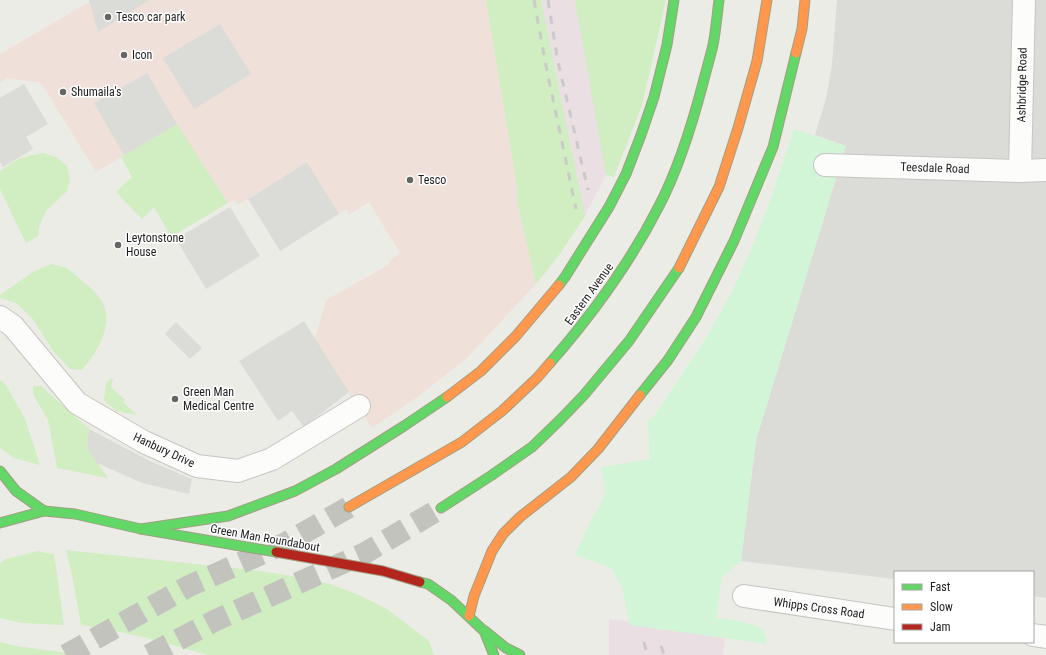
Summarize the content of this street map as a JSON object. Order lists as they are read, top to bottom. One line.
{"streets":{"main road":["Eastern Avenue","Green Man Roundabout"],"street":["Ashbridge Road","Teesdale Road","Hanbury Drive","Whipps Cross Road"]},"crossings":[["Ashbridge Road","Teesdale Road"]],"places":["Tesco car park","Icon","Shumaila's","Tesco","Leytonstone House","Green Man Medical Centre"],"legend":["Fast","Slow","Jam"]}
